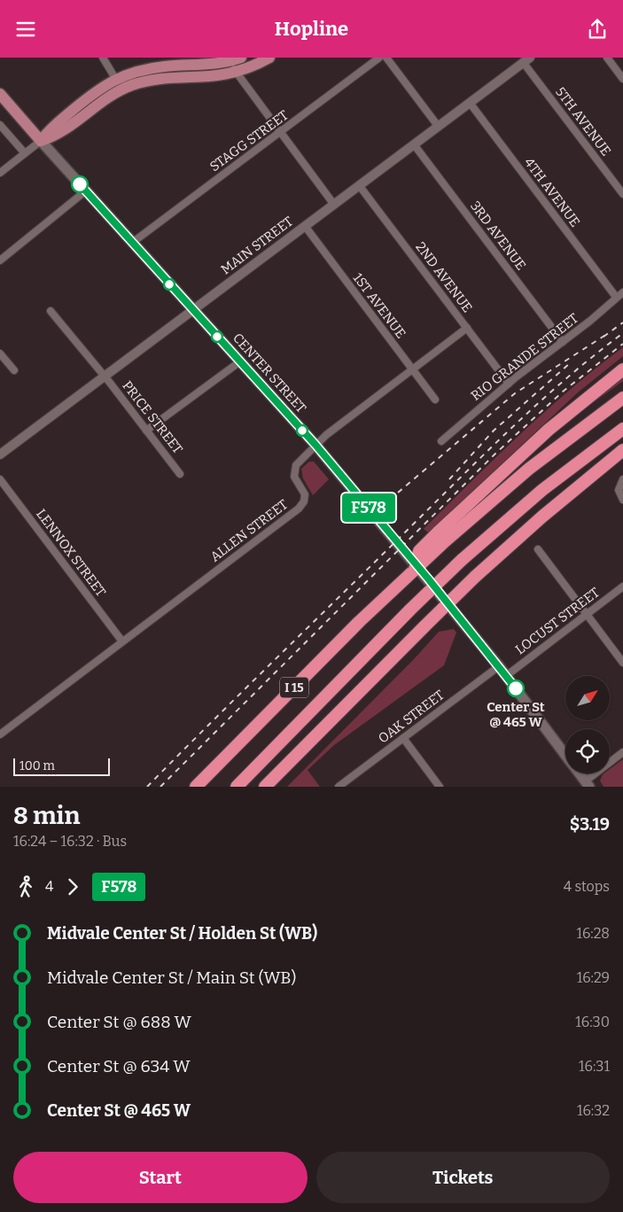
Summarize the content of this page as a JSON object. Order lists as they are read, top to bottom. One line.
{"streets":{"highway":["I 15"],"main road":["CENTER STREET"],"street":["5TH AVENUE","STAGG STREET","4TH AVENUE","3RD AVENUE","MAIN STREET","2ND AVENUE","1ST AVENUE","RIO GRANDE STREET","PRICE STREET","ALLEN STREET","LENNOX STREET","LOCUST STREET","OAK STREET"]},"crossings":[["5TH AVENUE","MAIN STREET"],["STAGG STREET","CENTER STREET"],["4TH AVENUE","MAIN STREET"],["4TH AVENUE","RIO GRANDE STREET"],["3RD AVENUE","MAIN STREET"],["3RD AVENUE","RIO GRANDE STREET"],["MAIN STREET","2ND AVENUE"],["MAIN STREET","1ST AVENUE"],["MAIN STREET","CENTER STREET"],["MAIN STREET","PRICE STREET"],["2ND AVENUE","RIO GRANDE STREET"],["2ND AVENUE","ALLEN STREET"],["1ST AVENUE","ALLEN STREET"],["CENTER STREET","ALLEN STREET"],["CENTER STREET","LOCUST STREET"],["CENTER STREET","OAK STREET"],["ALLEN STREET","LENNOX STREET"]],"places":["Center St @ 465 W"],"lines":["bus line F578"],"scale_bar":"100 m","north":"top right","page":{"header":"Hopline","on_map":"F578","scale":"100 m","heading":["8 min","16:24 – 16:32 · Bus","$3.19"],"legs":["4","F578","4 stops"],"list":[{"name":"Midvale Center St / Holden St (WB)","value":"16:28"},{"name":"Midvale Center St / Main St (WB)","value":"16:29"},{"name":"Center St @ 688 W","value":"16:30"},{"name":"Center St @ 634 W","value":"16:31"},{"name":"Center St @ 465 W","value":"16:32"}],"buttons":["Start","Tickets"]}}
